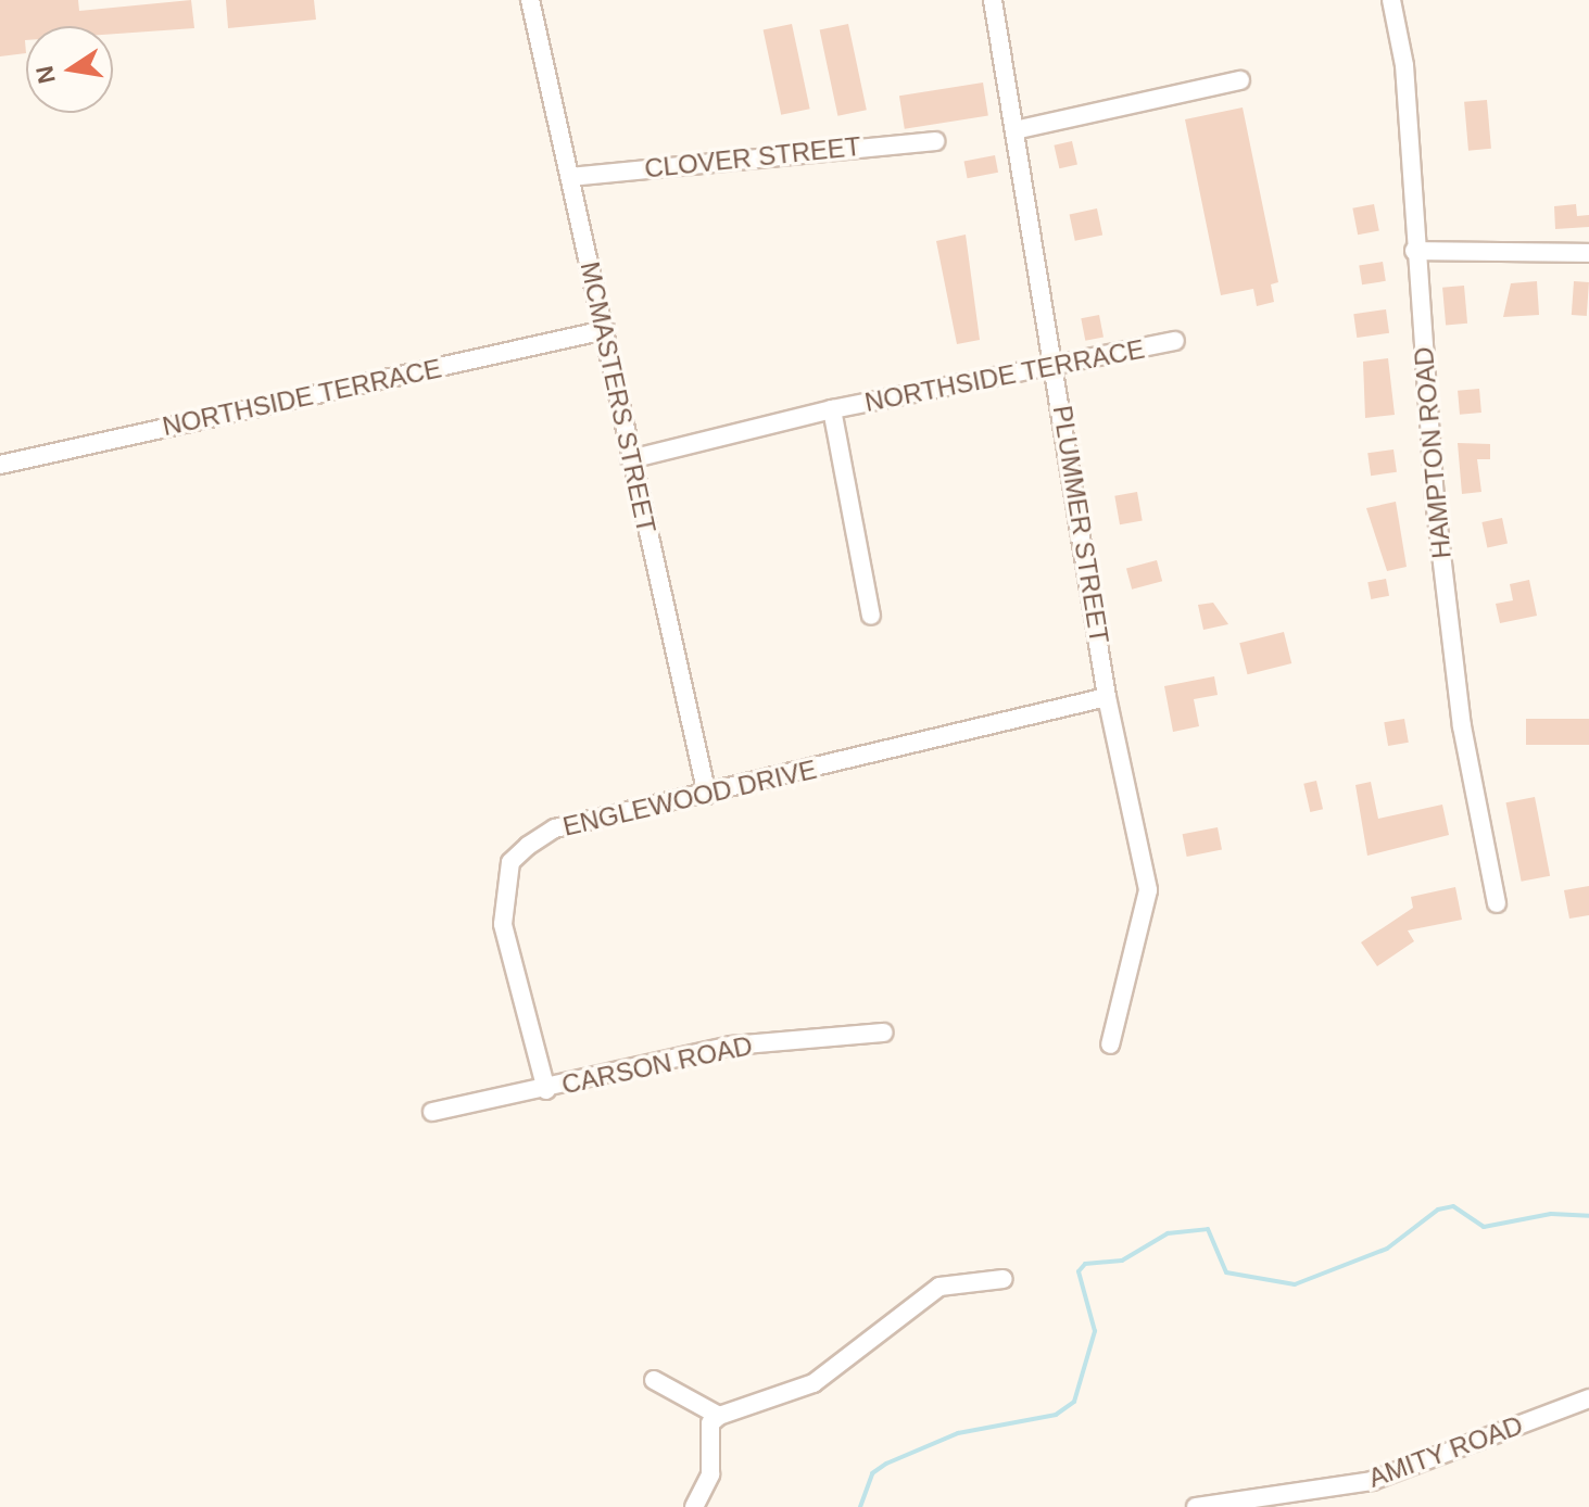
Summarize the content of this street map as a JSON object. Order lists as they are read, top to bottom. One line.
{"streets":{"street":["CLOVER STREET","NORTHSIDE TERRACE","MCMASTERS STREET","HAMPTON ROAD","PLUMMER STREET","ENGLEWOOD DRIVE","CARSON ROAD","AMITY ROAD"]},"crossings":[["CLOVER STREET","MCMASTERS STREET"],["NORTHSIDE TERRACE","MCMASTERS STREET"],["NORTHSIDE TERRACE","PLUMMER STREET"],["MCMASTERS STREET","ENGLEWOOD DRIVE"],["PLUMMER STREET","ENGLEWOOD DRIVE"],["ENGLEWOOD DRIVE","CARSON ROAD"]],"north":"left"}
